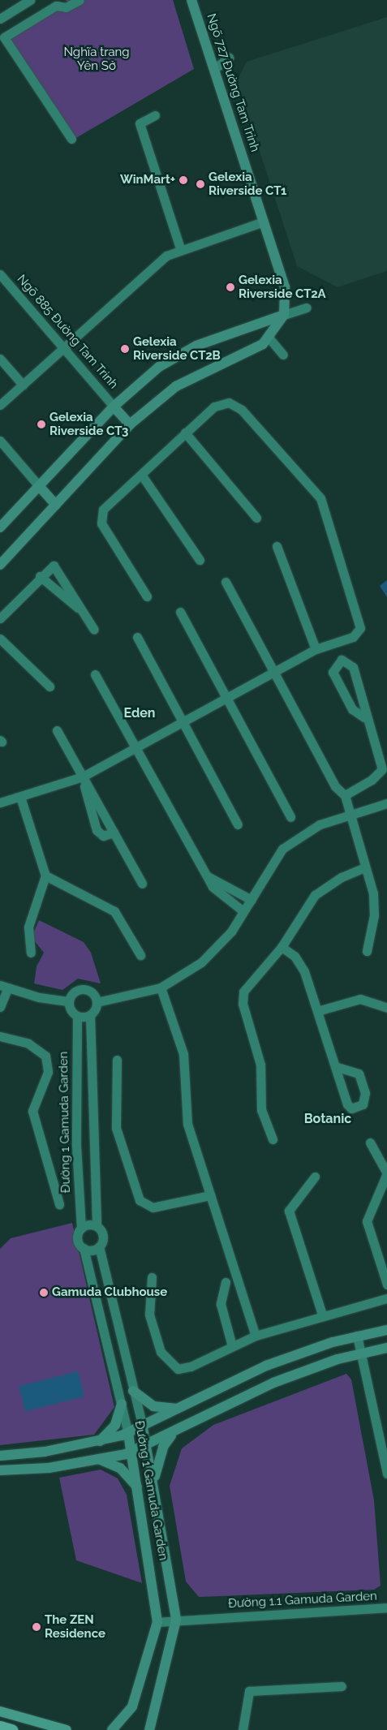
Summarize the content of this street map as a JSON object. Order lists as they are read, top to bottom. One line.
{"streets":{"street":["Ngõ 727 Đường Tam Trinh","Ngõ 885 Đường Tam Trinh","Đường 1 Gamuda Garden","Đường 1.1 Gamuda Garden"]},"crossings":[["Ngõ 727 Đường Tam Trinh","Ngõ 885 Đường Tam Trinh"],["Đường 1 Gamuda Garden","Đường 1.1 Gamuda Garden"]],"districts":["Eden","Botanic"],"parks":["Nghĩa trang Yên Sở"],"places":["WinMart+","Gelexia Riverside CT1","Gelexia Riverside CT2A","Gelexia Riverside CT2B","Gelexia Riverside CT3","Gamuda Clubhouse","The ZEN Residence"]}
